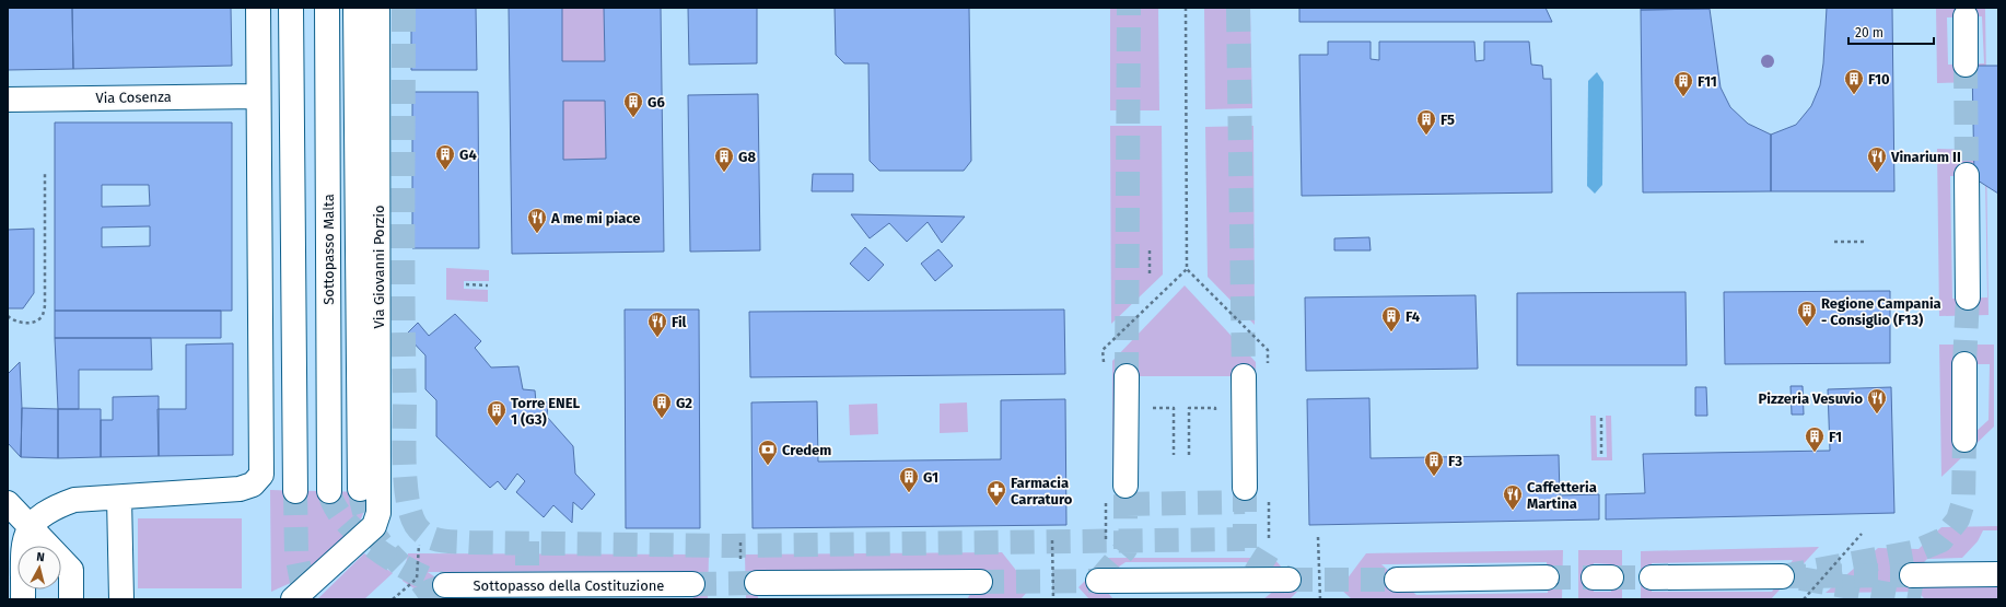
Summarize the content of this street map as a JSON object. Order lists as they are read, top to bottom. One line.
{"streets":{"street":["Via Cosenza","Sottopasso Malta","Via Giovanni Porzio","Sottopasso della Costituzione"]},"places":{"building":["F10","F11","G6","F5","G4","G8","Regione Campania - Consiglio (F13)","F4","G2","Torre ENEL 1 (G3)","F1","F3","G1"],"restaurant":["Vinarium II","A me mi piace","Fil","Pizzeria Vesuvio","Caffetteria Martina"],"bank":["Credem"],"pharmacy":["Farmacia Carraturo"]},"scale_bar":"20 m","north":"top"}
